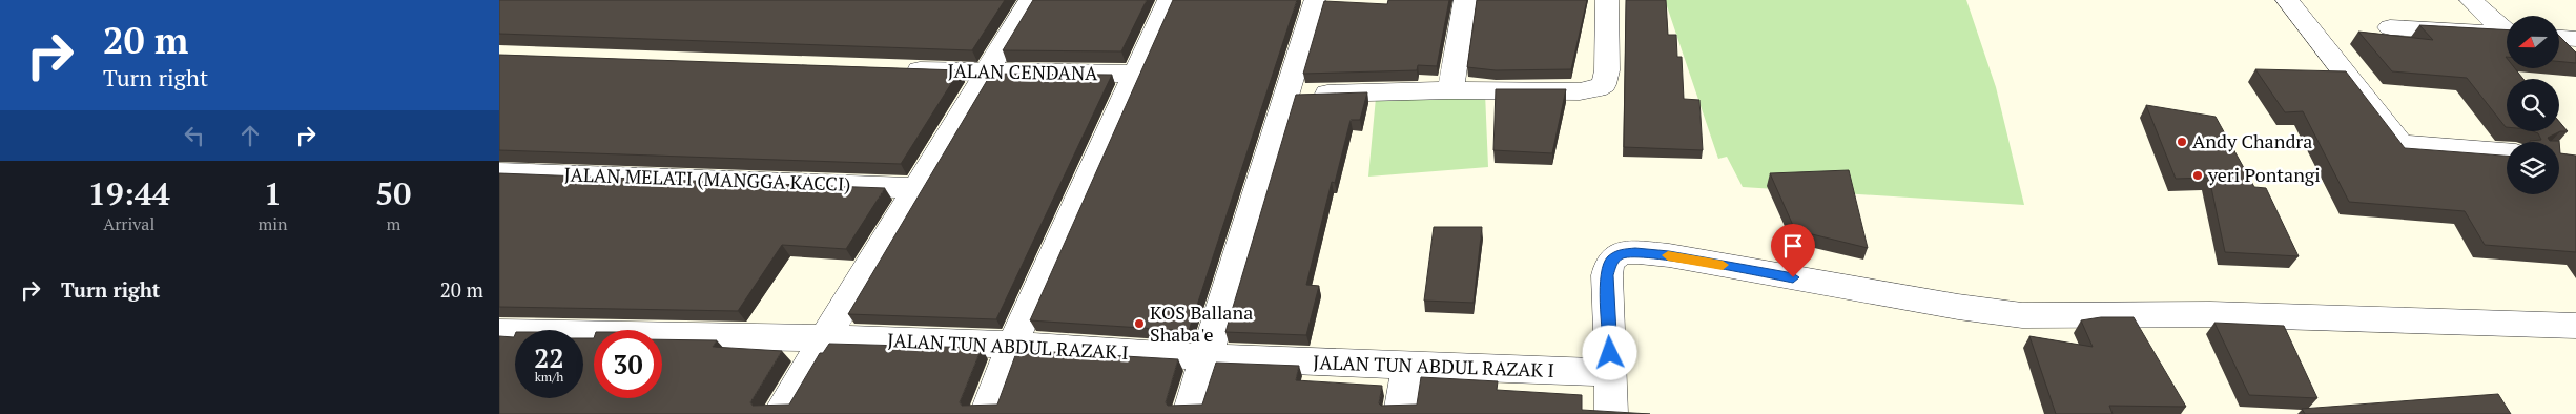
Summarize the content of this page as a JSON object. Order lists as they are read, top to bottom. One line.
{"streets":{"street":["JALAN CENDANA","JALAN MELATI (MANGGA KACCI)","JALAN TUN ABDUL RAZAK I"]},"places":["Andy Chandra","yeri Pontangi","KOS Ballana Shaba'e"],"north":"left","page":{"turn":["20 m","Turn right"],"eta":["19:44","Arrival","1","min","50","m"],"list":[{"name":"Turn right","value":"20 m"}],"speed":"22 km/h","limit":"30"}}
